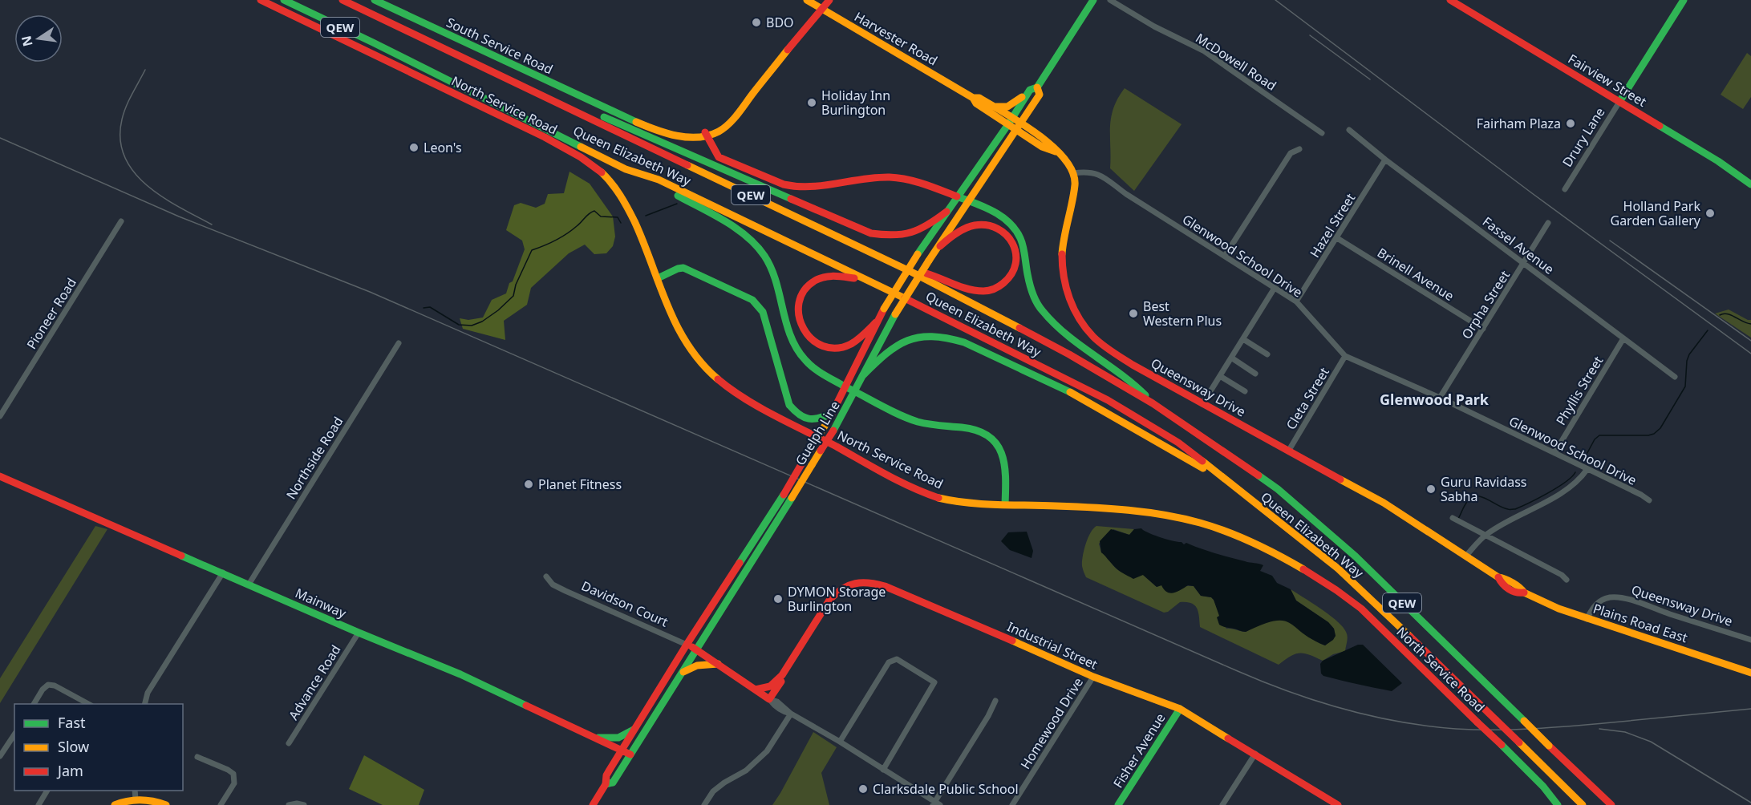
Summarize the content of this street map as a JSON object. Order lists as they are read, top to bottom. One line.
{"streets":{"main road":["QEW","Harvester Road","South Service Road","Fairview Street","North Service Road","Drury Lane","Queen Elizabeth Way","Queensway Drive","Guelph Line","Mainway","Davidson Court","Plains Road East","Industrial Street","Fisher Avenue"],"street":["McDowell Road","Hazel Street","Fassel Avenue","Glenwood School Drive","Brinell Avenue","Orpha Street","Pioneer Road","Phyllis Street","Cleta Street","Northside Road","Advance Road","Homewood Drive"]},"crossings":[["Harvester Road","South Service Road"],["Harvester Road","Guelph Line"],["Fairview Street","Drury Lane"],["Hazel Street","Fassel Avenue"],["Hazel Street","Glenwood School Drive"],["Hazel Street","Brinell Avenue"],["Fassel Avenue","Orpha Street"],["Fassel Avenue","Phyllis Street"],["Glenwood School Drive","Orpha Street"],["Glenwood School Drive","Queensway Drive"],["Glenwood School Drive","Phyllis Street"],["Glenwood School Drive","Cleta Street"],["Brinell Avenue","Orpha Street"],["Queensway Drive","Cleta Street"],["Queensway Drive","Plains Road East"],["Guelph Line","Mainway"],["Guelph Line","Davidson Court"],["Northside Road","Mainway"],["Mainway","Advance Road"],["Davidson Court","Industrial Street"],["Industrial Street","Homewood Drive"],["Industrial Street","Fisher Avenue"]],"districts":["Glenwood Park"],"places":["BDO","Holiday Inn Burlington","Fairham Plaza","Leon's","Holland Park Garden Gallery","Best Western Plus","Planet Fitness","Guru Ravidass Sabha","DYMON Storage Burlington","Clarksdale Public School"],"legend":["Fast","Slow","Jam"],"north":"left"}
